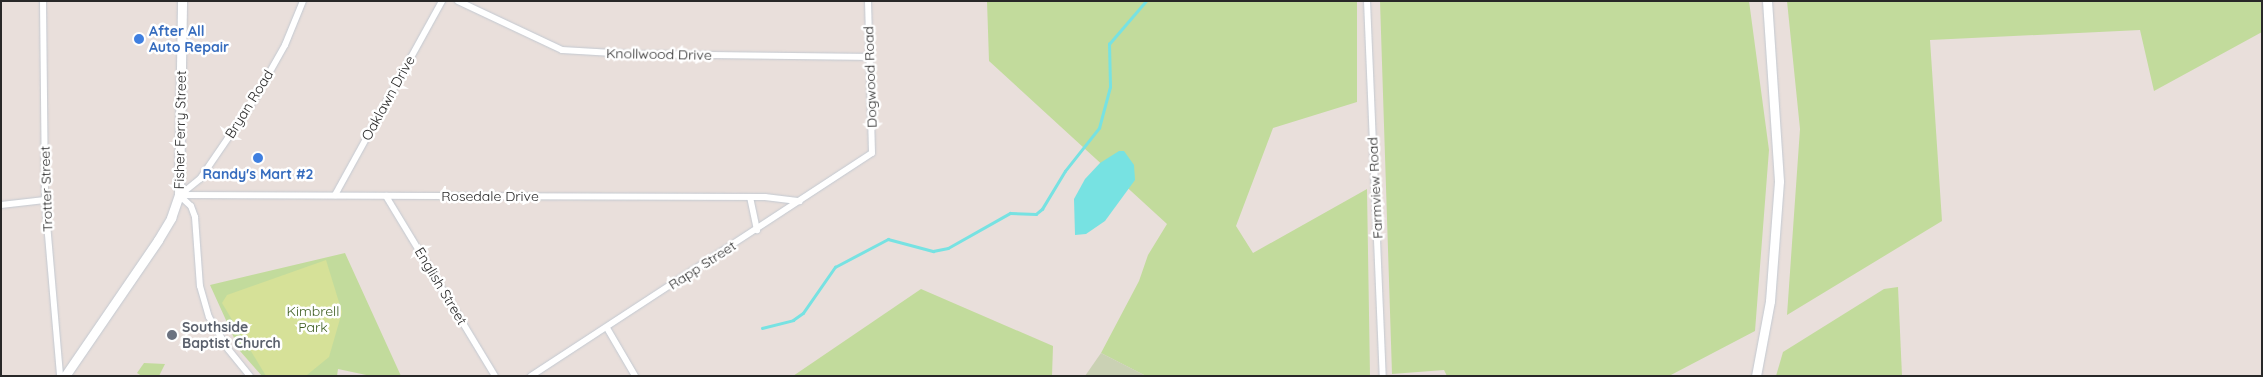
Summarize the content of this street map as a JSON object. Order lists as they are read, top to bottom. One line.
{"streets":{"street":["Knollwood Drive","Dogwood Road","Oaklawn Drive","Bryan Road","Fisher Ferry Street","Farmview Road","Trotter Street","Rosedale Drive","Rapp Street","English Street"]},"crossings":[["Knollwood Drive","Dogwood Road"],["Dogwood Road","Rapp Street"],["Oaklawn Drive","Rosedale Drive"],["Bryan Road","Fisher Ferry Street"],["Bryan Road","Rosedale Drive"],["Fisher Ferry Street","Rosedale Drive"],["Rosedale Drive","Rapp Street"],["Rosedale Drive","English Street"]],"parks":["Kimbrell Park"],"places":["After All Auto Repair","Randy's Mart #2","Southside Baptist Church"]}
